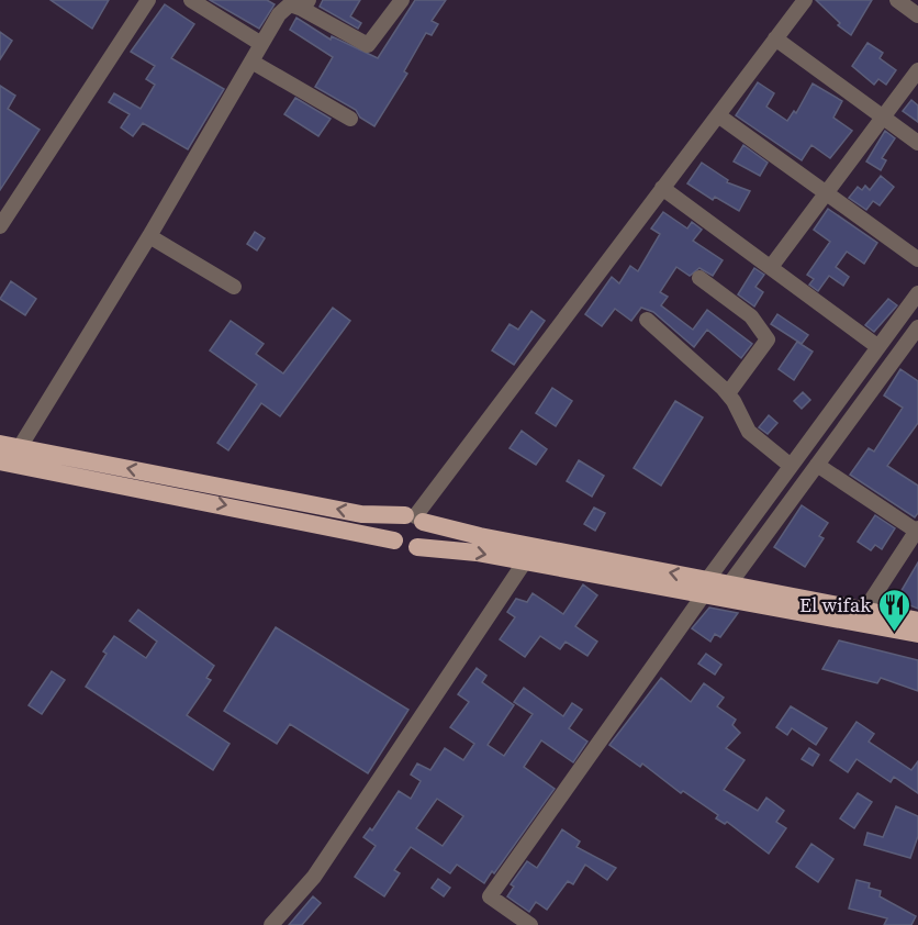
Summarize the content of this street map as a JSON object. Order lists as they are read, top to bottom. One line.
{"places":{"restaurant":["El wifak"]}}
